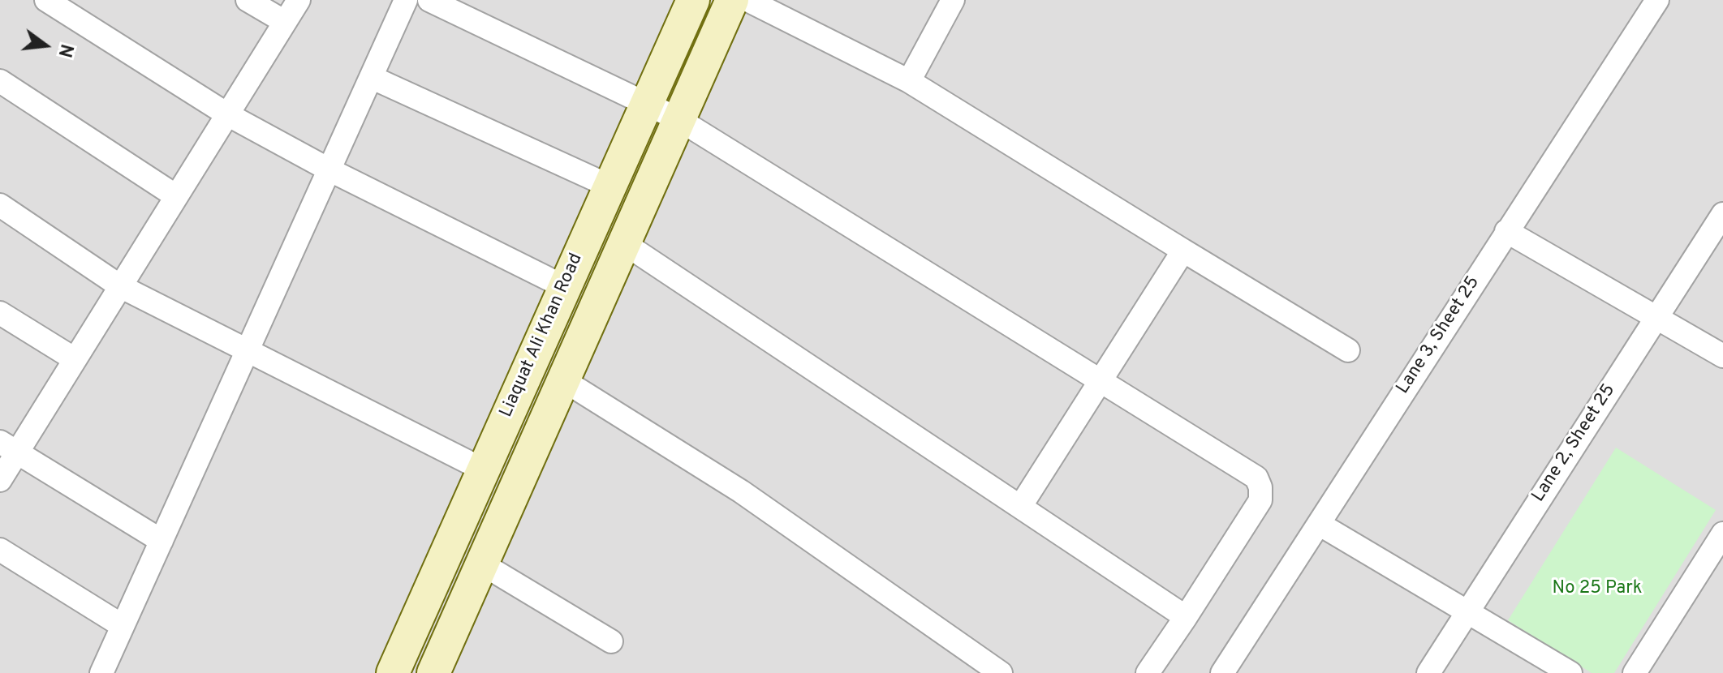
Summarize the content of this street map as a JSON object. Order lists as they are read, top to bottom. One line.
{"streets":{"main road":["Liaquat Ali Khan Road"],"street":["Lane 3, Sheet 25","Lane 2, Sheet 25"]},"parks":["No 25 Park"],"north":"right"}
